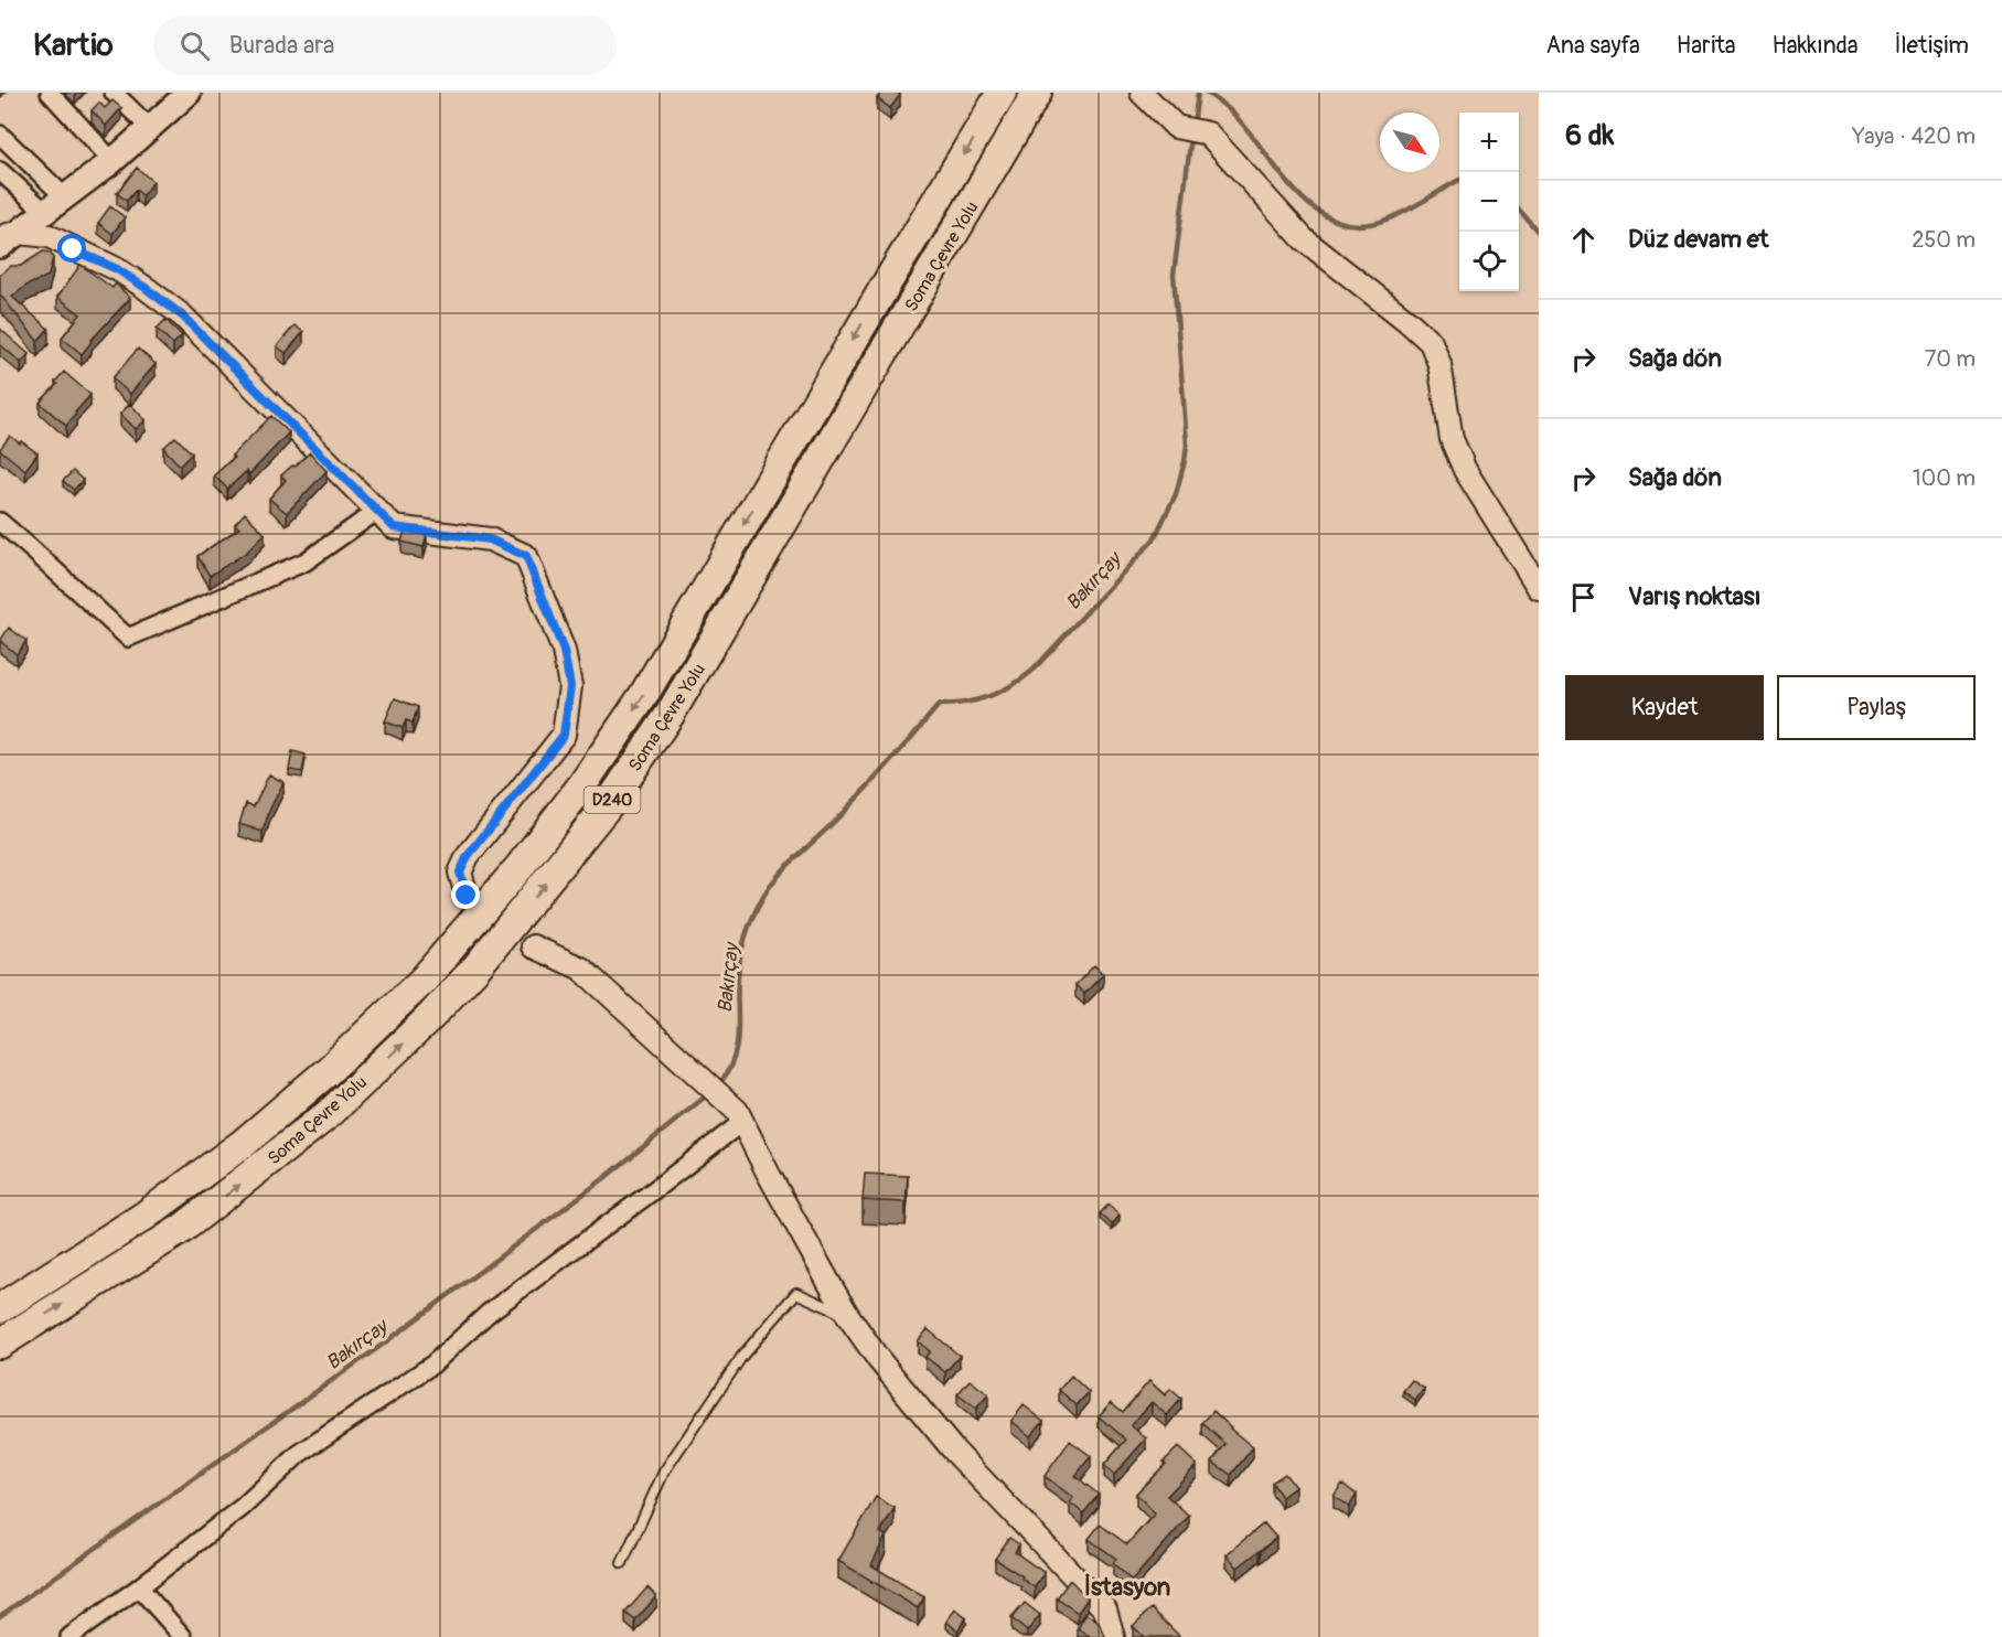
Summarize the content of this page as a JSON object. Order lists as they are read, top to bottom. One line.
{"streets":{"highway":["Soma Çevre Yolu","D240"]},"districts":["İstasyon"],"water":["Bakırçay"],"north":"bottom right","page":{"header":"Kartio","search":"Burada ara","nav":["Ana sayfa","Harita","Hakkında","İletişim"],"heading":["6 dk","Yaya · 420 m"],"map_buttons":["+","−"],"list":[["Düz devam et","250 m"],["Sağa dön","70 m"],["Sağa dön","100 m"],"Varış noktası"],"buttons":["Kaydet","Paylaş"]}}
